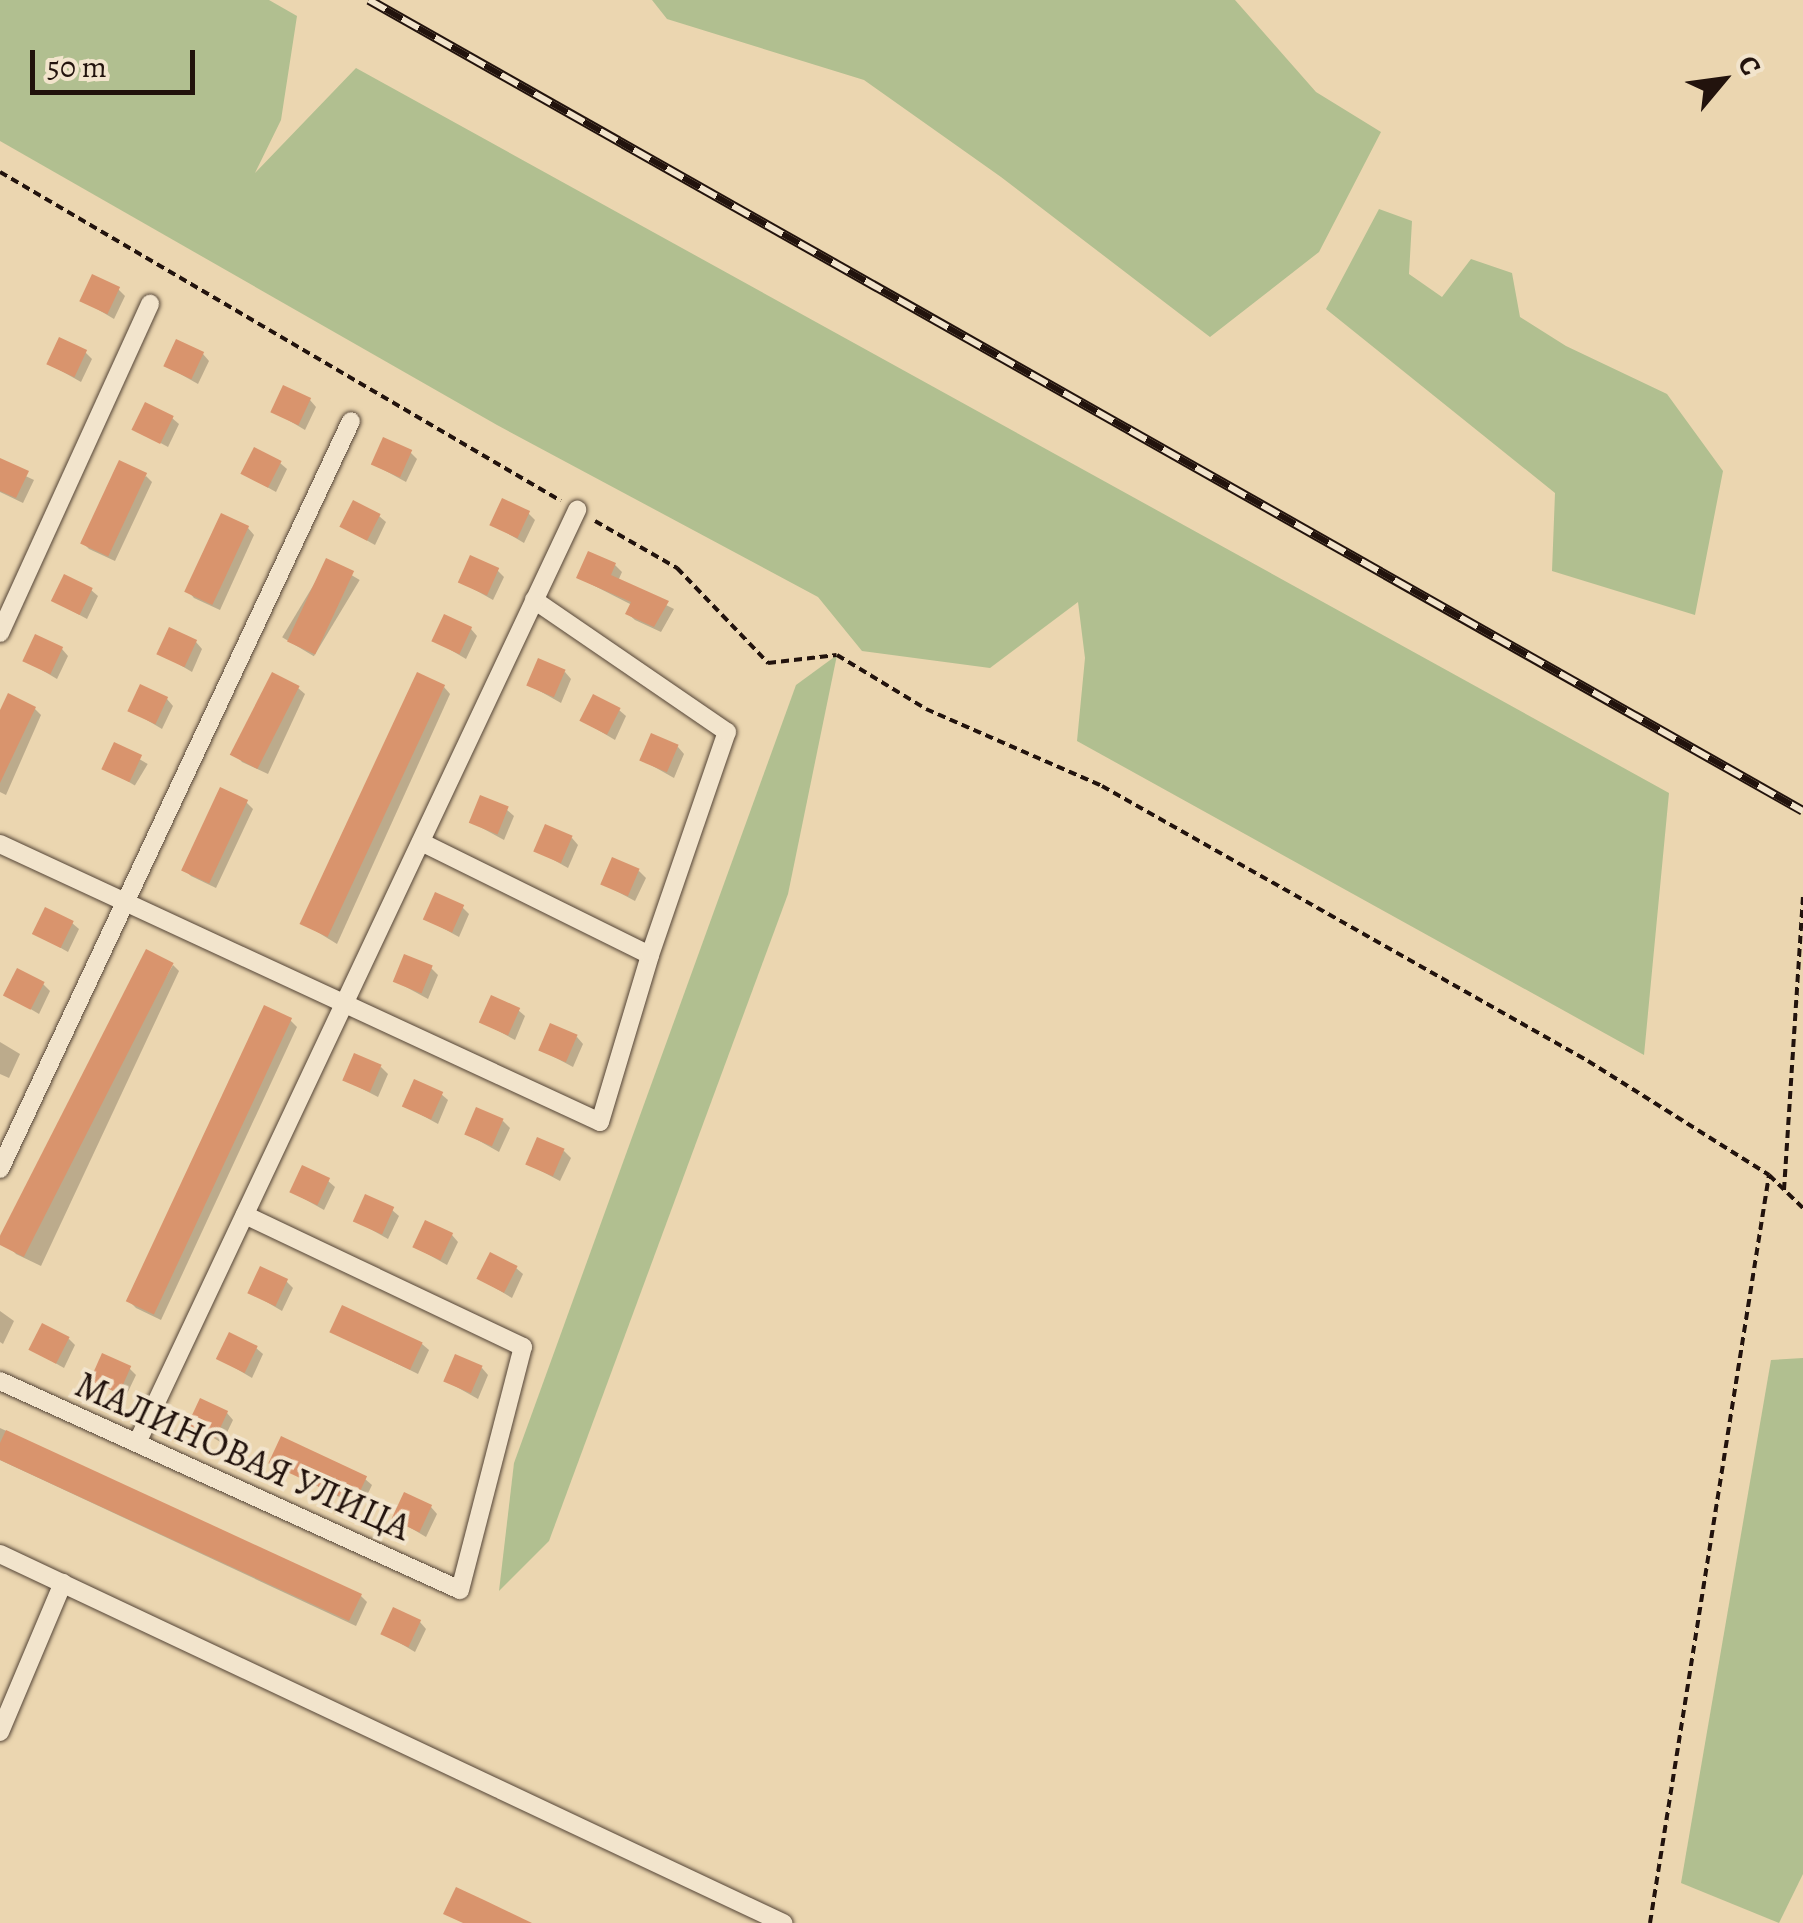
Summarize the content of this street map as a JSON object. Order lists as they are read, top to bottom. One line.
{"streets":{"street":["МАЛИНОВАЯ УЛИЦА"]},"scale_bar":"50 m","north":"top right"}
